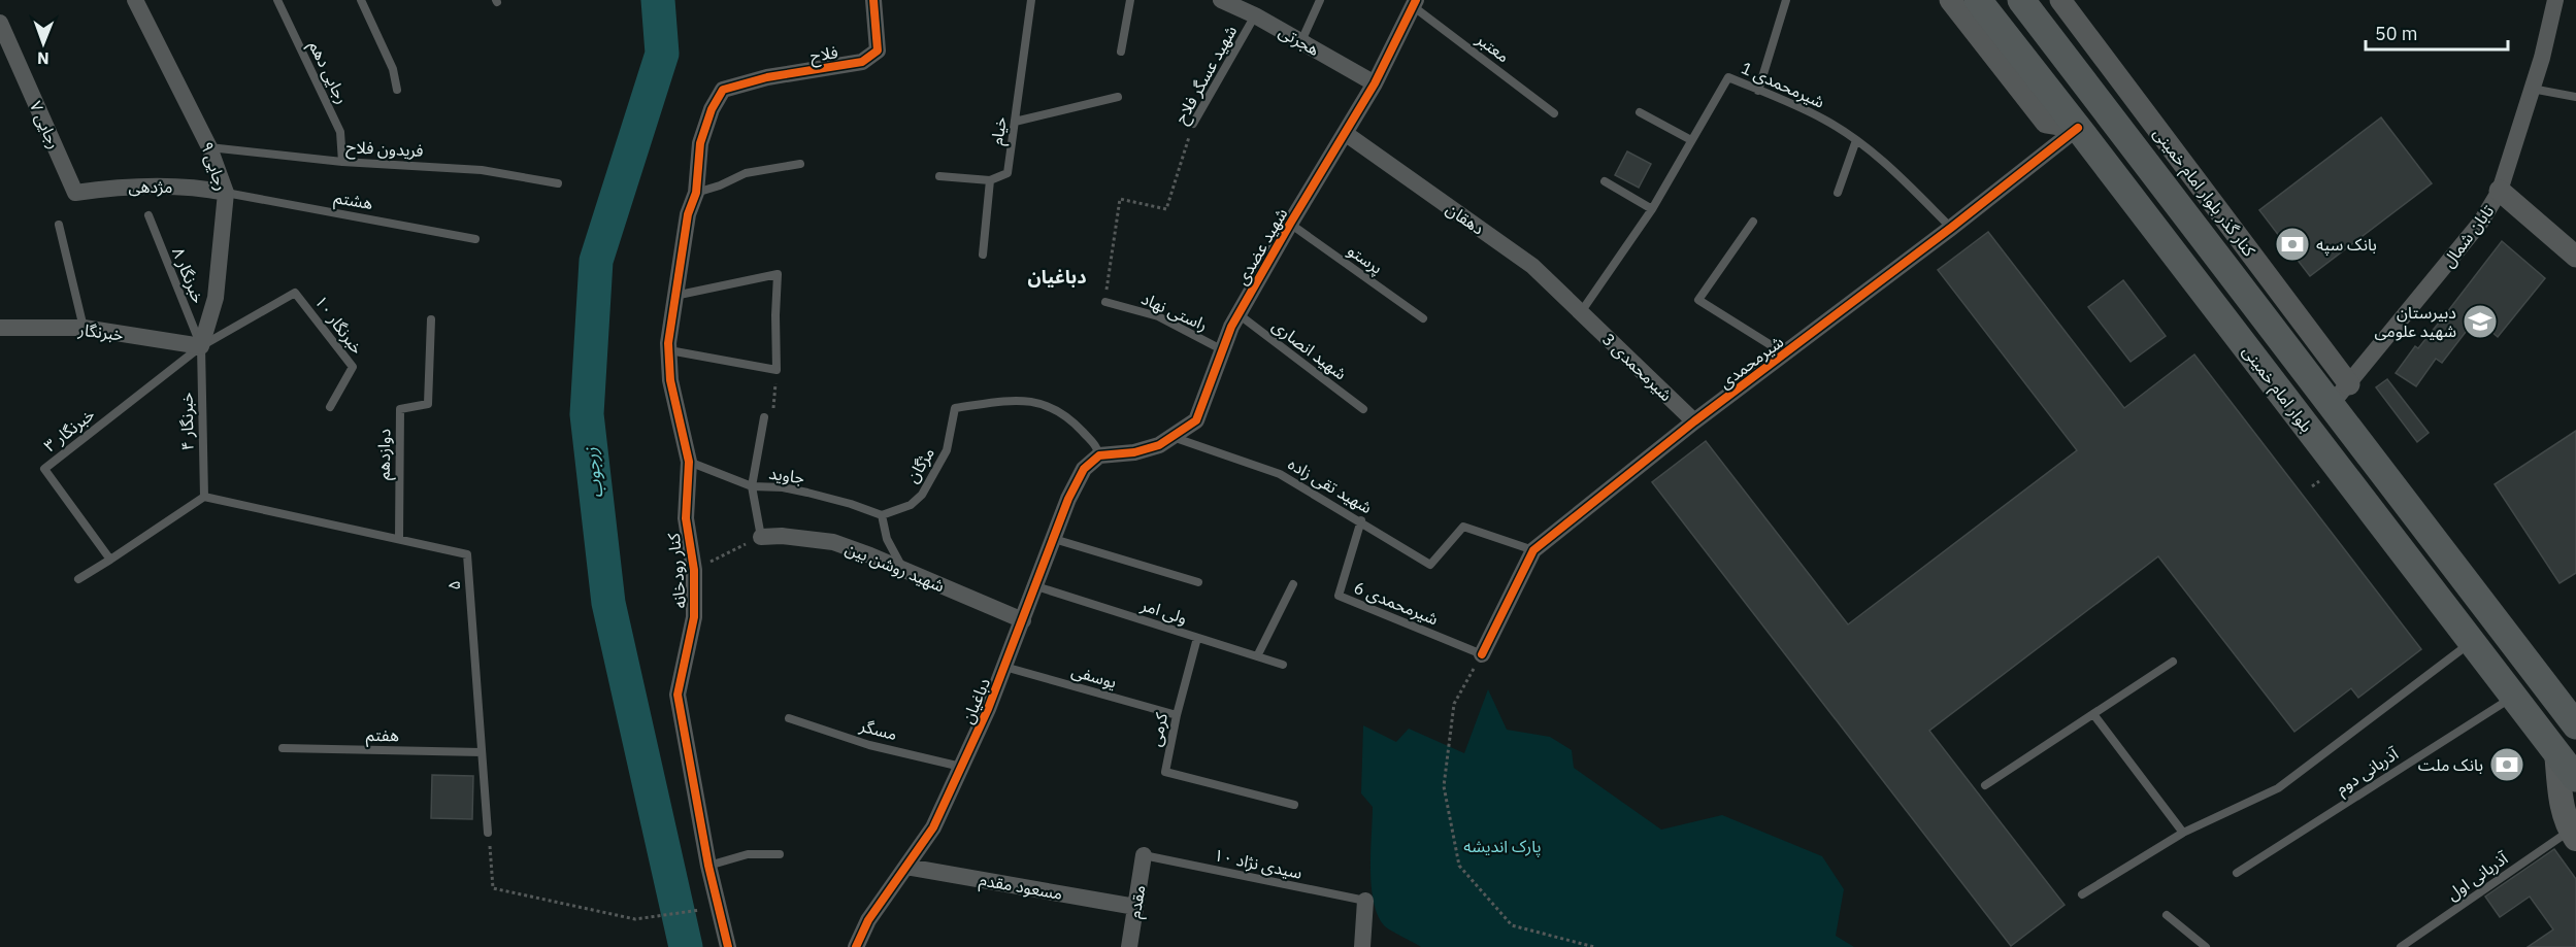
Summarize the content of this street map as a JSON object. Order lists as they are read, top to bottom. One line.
{"streets":{"main road":["بلوار امام خمینی"],"street":["هجرتی","فلاح","رجایی ۷","رجایی ۹","مژدهی","کنار گذر بلوار امام خمینی","دهقان","تابان شمال","شهید عضدی","خبرنگار","شیرمحمدی","شیرمحمدی 3","شهید روشن بین","کنار رودخانه","دباغیان","مسعود مقدم","مقدم"],"lane":["معتبر","رجایی دهم","شهید عسگر فلاح","شیرمحمدی 1","خیام","فریدون فلاح","هشتم","پرستو","خبرنگار ۸","راستی نهاد","خبرنگار ۱۰","شهید انصاری","خبرنگار ۴","خبرنگار ۳","دوازدهم","مژگان","جاوید","شهید تقی زاده","۵","شیرمحمدی 6","ولی امر","یوسفی","مسگر","کرمی","هفتم","آذربانی دوم","سیدی نژاد ۱۰","آذربانی اول"]},"crossings":[["هجرتی","شهید عسگر فلاح"],["هجرتی","شهید عضدی"],["معتبر","شهید عضدی"],["فلاح","کنار رودخانه"],["رجایی دهم","فریدون فلاح"],["شهید عسگر فلاح","راستی نهاد"],["شیرمحمدی 1","دهقان"],["شیرمحمدی 1","شیرمحمدی"],["شیرمحمدی 1","شیرمحمدی 3"],["رجایی ۷","مژدهی"],["فریدون فلاح","رجایی ۹"],["رجایی ۹","مژدهی"],["رجایی ۹","هشتم"],["رجایی ۹","خبرنگار ۸"],["رجایی ۹","خبرنگار ۱۰"],["رجایی ۹","خبرنگار"],["رجایی ۹","خبرنگار ۴"],["رجایی ۹","خبرنگار ۳"],["مژدهی","هشتم"],["کنار گذر بلوار امام خمینی","تابان شمال"],["دهقان","شهید عضدی"],["دهقان","شیرمحمدی 3"],["تابان شمال","بلوار امام خمینی"],["شهید عضدی","پرستو"],["شهید عضدی","راستی نهاد"],["شهید عضدی","شهید انصاری"],["شهید عضدی","مژگان"],["شهید عضدی","شهید تقی زاده"],["شهید عضدی","دباغیان"],["خبرنگار ۸","خبرنگار ۱۰"],["خبرنگار ۸","خبرنگار"],["خبرنگار ۸","خبرنگار ۴"],["خبرنگار ۸","خبرنگار ۳"],["خبرنگار ۱۰","خبرنگار"],["خبرنگار ۱۰","خبرنگار ۴"],["خبرنگار ۱۰","خبرنگار ۳"],["خبرنگار","خبرنگار ۴"],["خبرنگار","خبرنگار ۳"],["شیرمحمدی","شیرمحمدی 3"],["شیرمحمدی","بلوار امام خمینی"],["شیرمحمدی","شهید تقی زاده"],["شیرمحمدی","شیرمحمدی 6"],["بلوار امام خمینی","آذربانی دوم"],["خبرنگار ۴","خبرنگار ۳"],["خبرنگار ۴","۵"],["دوازدهم","۵"],["مژگان","جاوید"],["مژگان","دباغیان"],["جاوید","کنار رودخانه"],["شهید تقی زاده","شیرمحمدی 6"],["شهید روشن بین","دباغیان"],["۵","هفتم"],["ولی امر","دباغیان"],["ولی امر","کرمی"],["یوسفی","دباغیان"],["یوسفی","کرمی"],["دباغیان","مسگر"],["دباغیان","مسعود مقدم"],["سیدی نژاد ۱۰","مقدم"],["مسعود مقدم","مقدم"]],"districts":["دباغیان"],"water":["زرجوب"],"parks":["پارک اندیشه"],"places":{"bank":["بانک سپه","بانک ملت"],"school or university":["دبیرستان شهید علومی"]},"scale_bar":"50 m","north":"bottom"}
